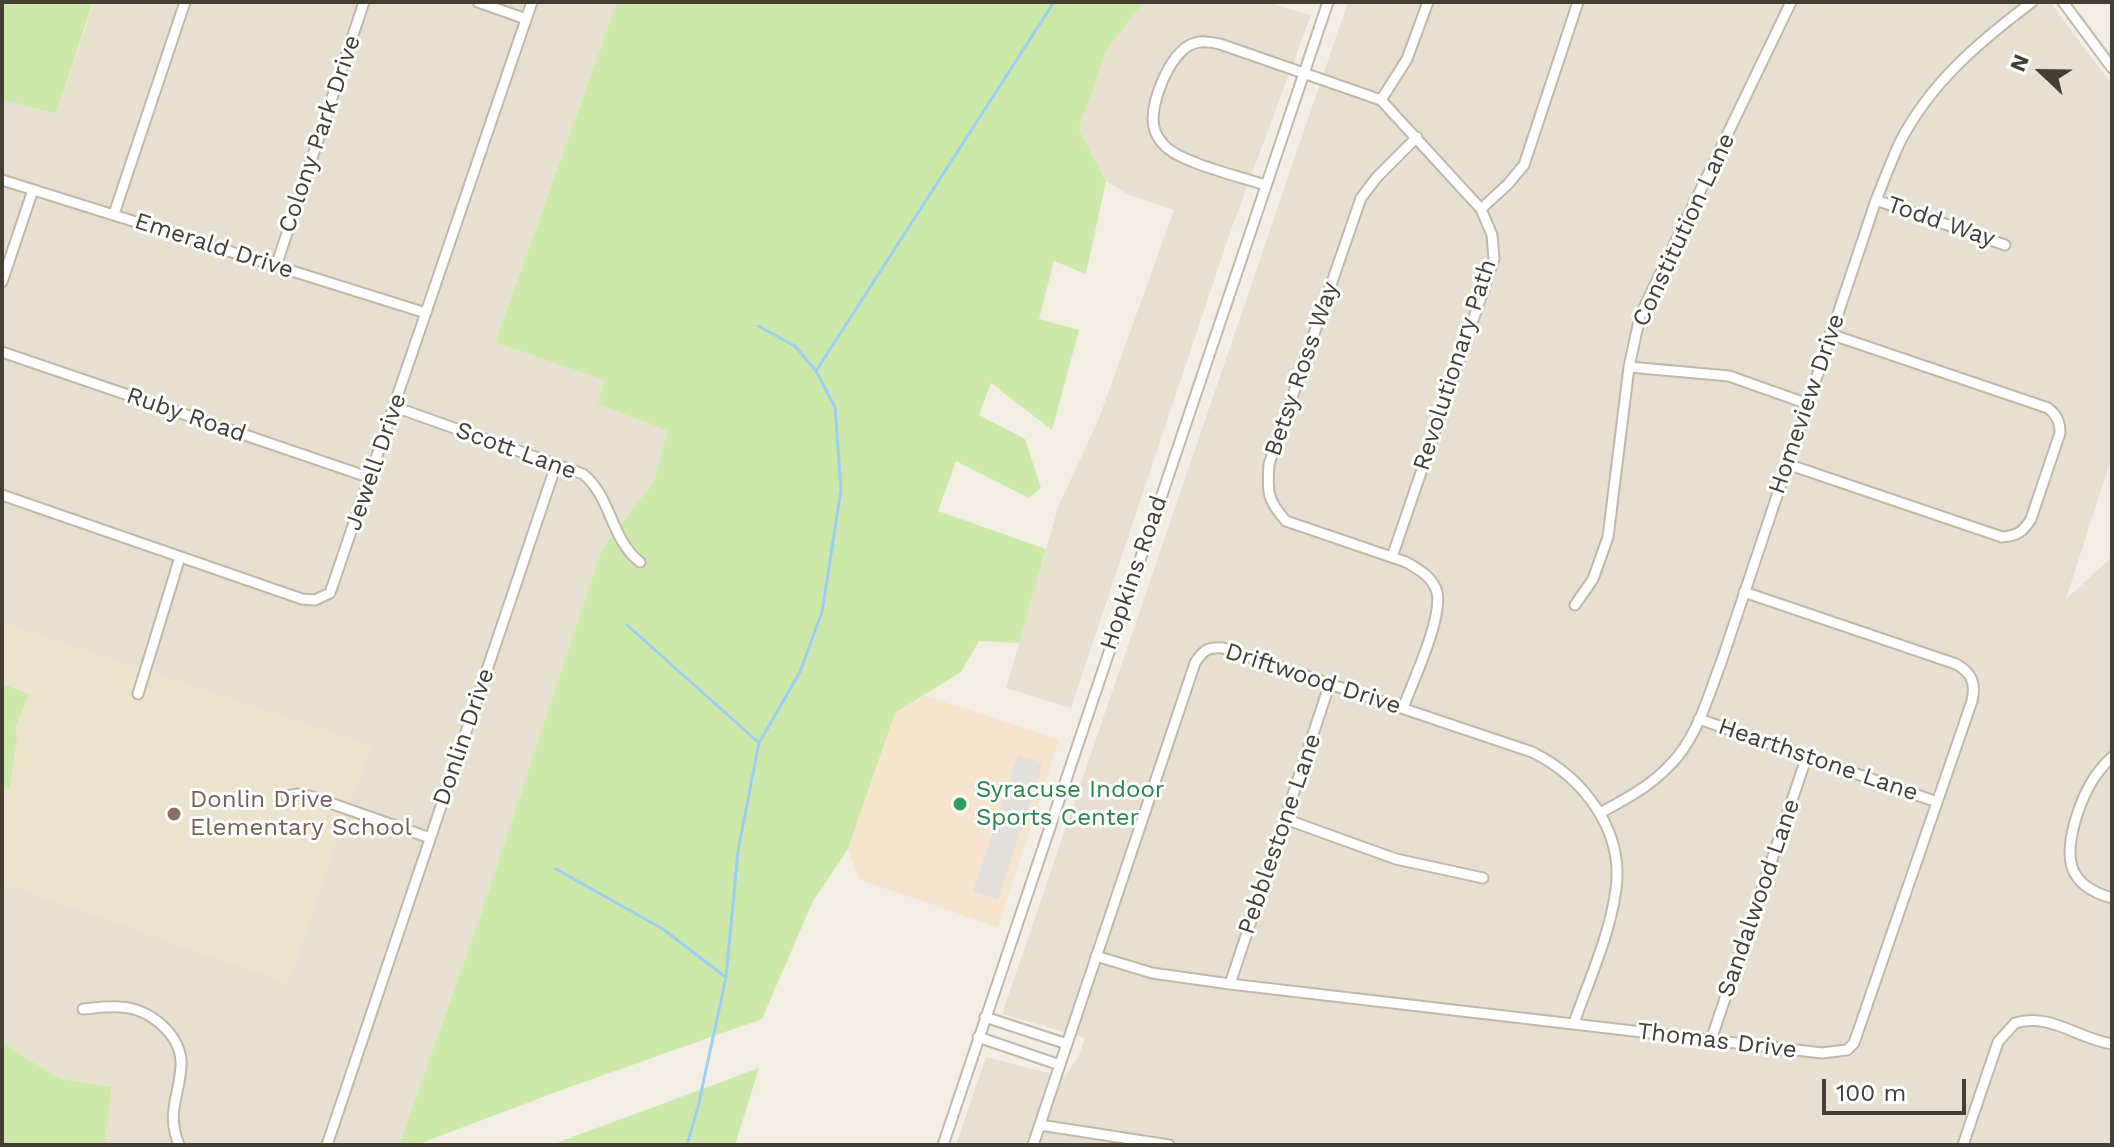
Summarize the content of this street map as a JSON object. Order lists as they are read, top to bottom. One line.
{"streets":{"street":["Colony Park Drive","Todd Way","Constitution Lane","Emerald Drive","Revolutionary Path","Betsy Ross Way","Homeview Drive","Ruby Road","Scott Lane","Jewell Drive","Hopkins Road","Driftwood Drive","Donlin Drive","Hearthstone Lane","Pebblestone Lane","Sandalwood Lane","Thomas Drive"]},"crossings":[["Colony Park Drive","Emerald Drive"],["Todd Way","Homeview Drive"],["Emerald Drive","Jewell Drive"],["Revolutionary Path","Betsy Ross Way"],["Revolutionary Path","Hopkins Road"],["Betsy Ross Way","Driftwood Drive"],["Homeview Drive","Driftwood Drive"],["Homeview Drive","Hearthstone Lane"],["Homeview Drive","Thomas Drive"],["Ruby Road","Jewell Drive"],["Scott Lane","Jewell Drive"],["Scott Lane","Donlin Drive"],["Driftwood Drive","Pebblestone Lane"],["Driftwood Drive","Thomas Drive"],["Hearthstone Lane","Sandalwood Lane"],["Hearthstone Lane","Thomas Drive"],["Pebblestone Lane","Thomas Drive"],["Sandalwood Lane","Thomas Drive"]],"places":["Syracuse Indoor Sports Center","Donlin Drive Elementary School"],"scale_bar":"100 m","north":"left"}
